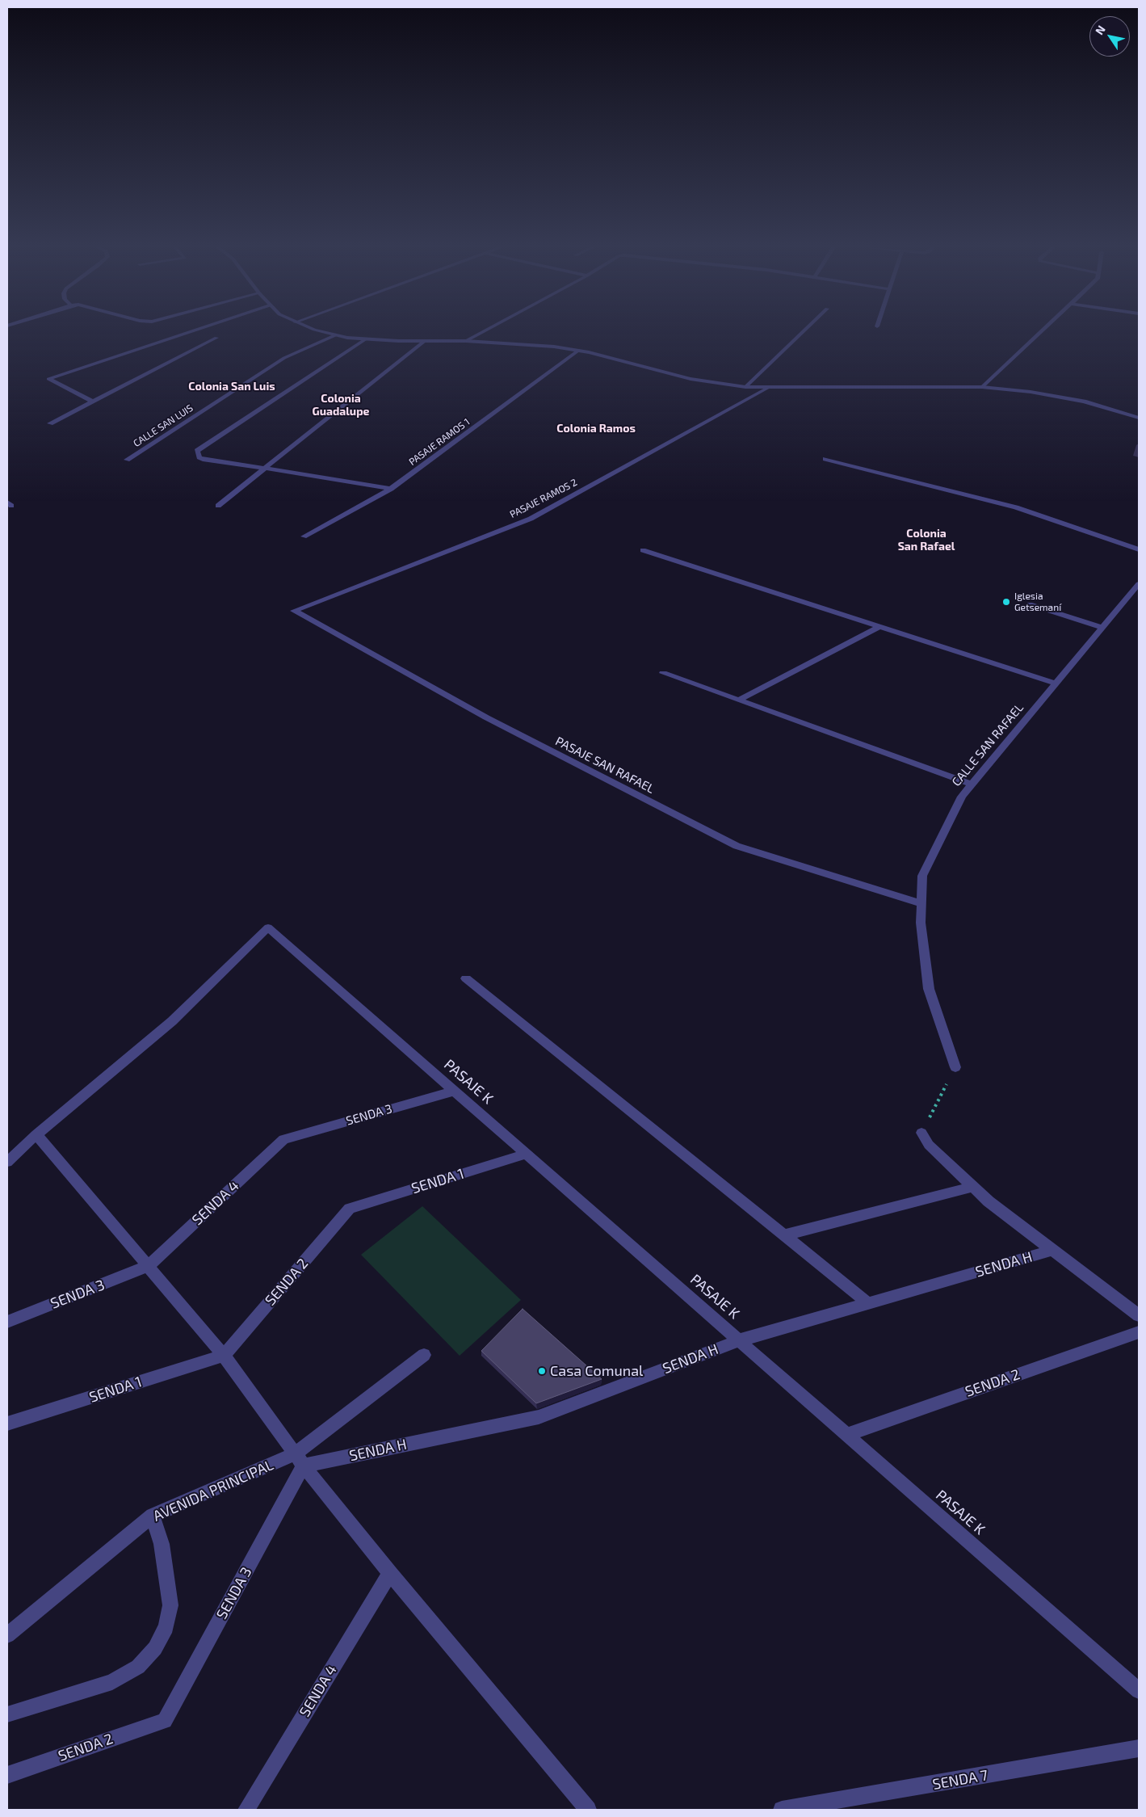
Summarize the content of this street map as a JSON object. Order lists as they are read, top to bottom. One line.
{"streets":{"street":["CALLE SAN LUIS","PASAJE RAMOS 1","PASAJE RAMOS 2","CALLE SAN RAFAEL","PASAJE SAN RAFAEL","PASAJE K","SENDA 3","SENDA 1","SENDA 4","SENDA H","SENDA 2","AVENIDA PRINCIPAL","SENDA 7"]},"crossings":[["PASAJE RAMOS 2","PASAJE SAN RAFAEL"],["CALLE SAN RAFAEL","PASAJE SAN RAFAEL"],["PASAJE K","SENDA 3"],["PASAJE K","SENDA 1"],["PASAJE K","SENDA H"],["PASAJE K","SENDA 2"],["SENDA 3","SENDA 4"],["SENDA 3","SENDA H"],["SENDA 3","SENDA 2"],["SENDA 3","AVENIDA PRINCIPAL"],["SENDA 1","SENDA 2"],["SENDA H","AVENIDA PRINCIPAL"]],"districts":["Colonia San Luis","Colonia Guadalupe","Colonia Ramos","Colonia San Rafael"],"places":["Iglesia Getsemaní","Casa Comunal"],"north":"top left"}
